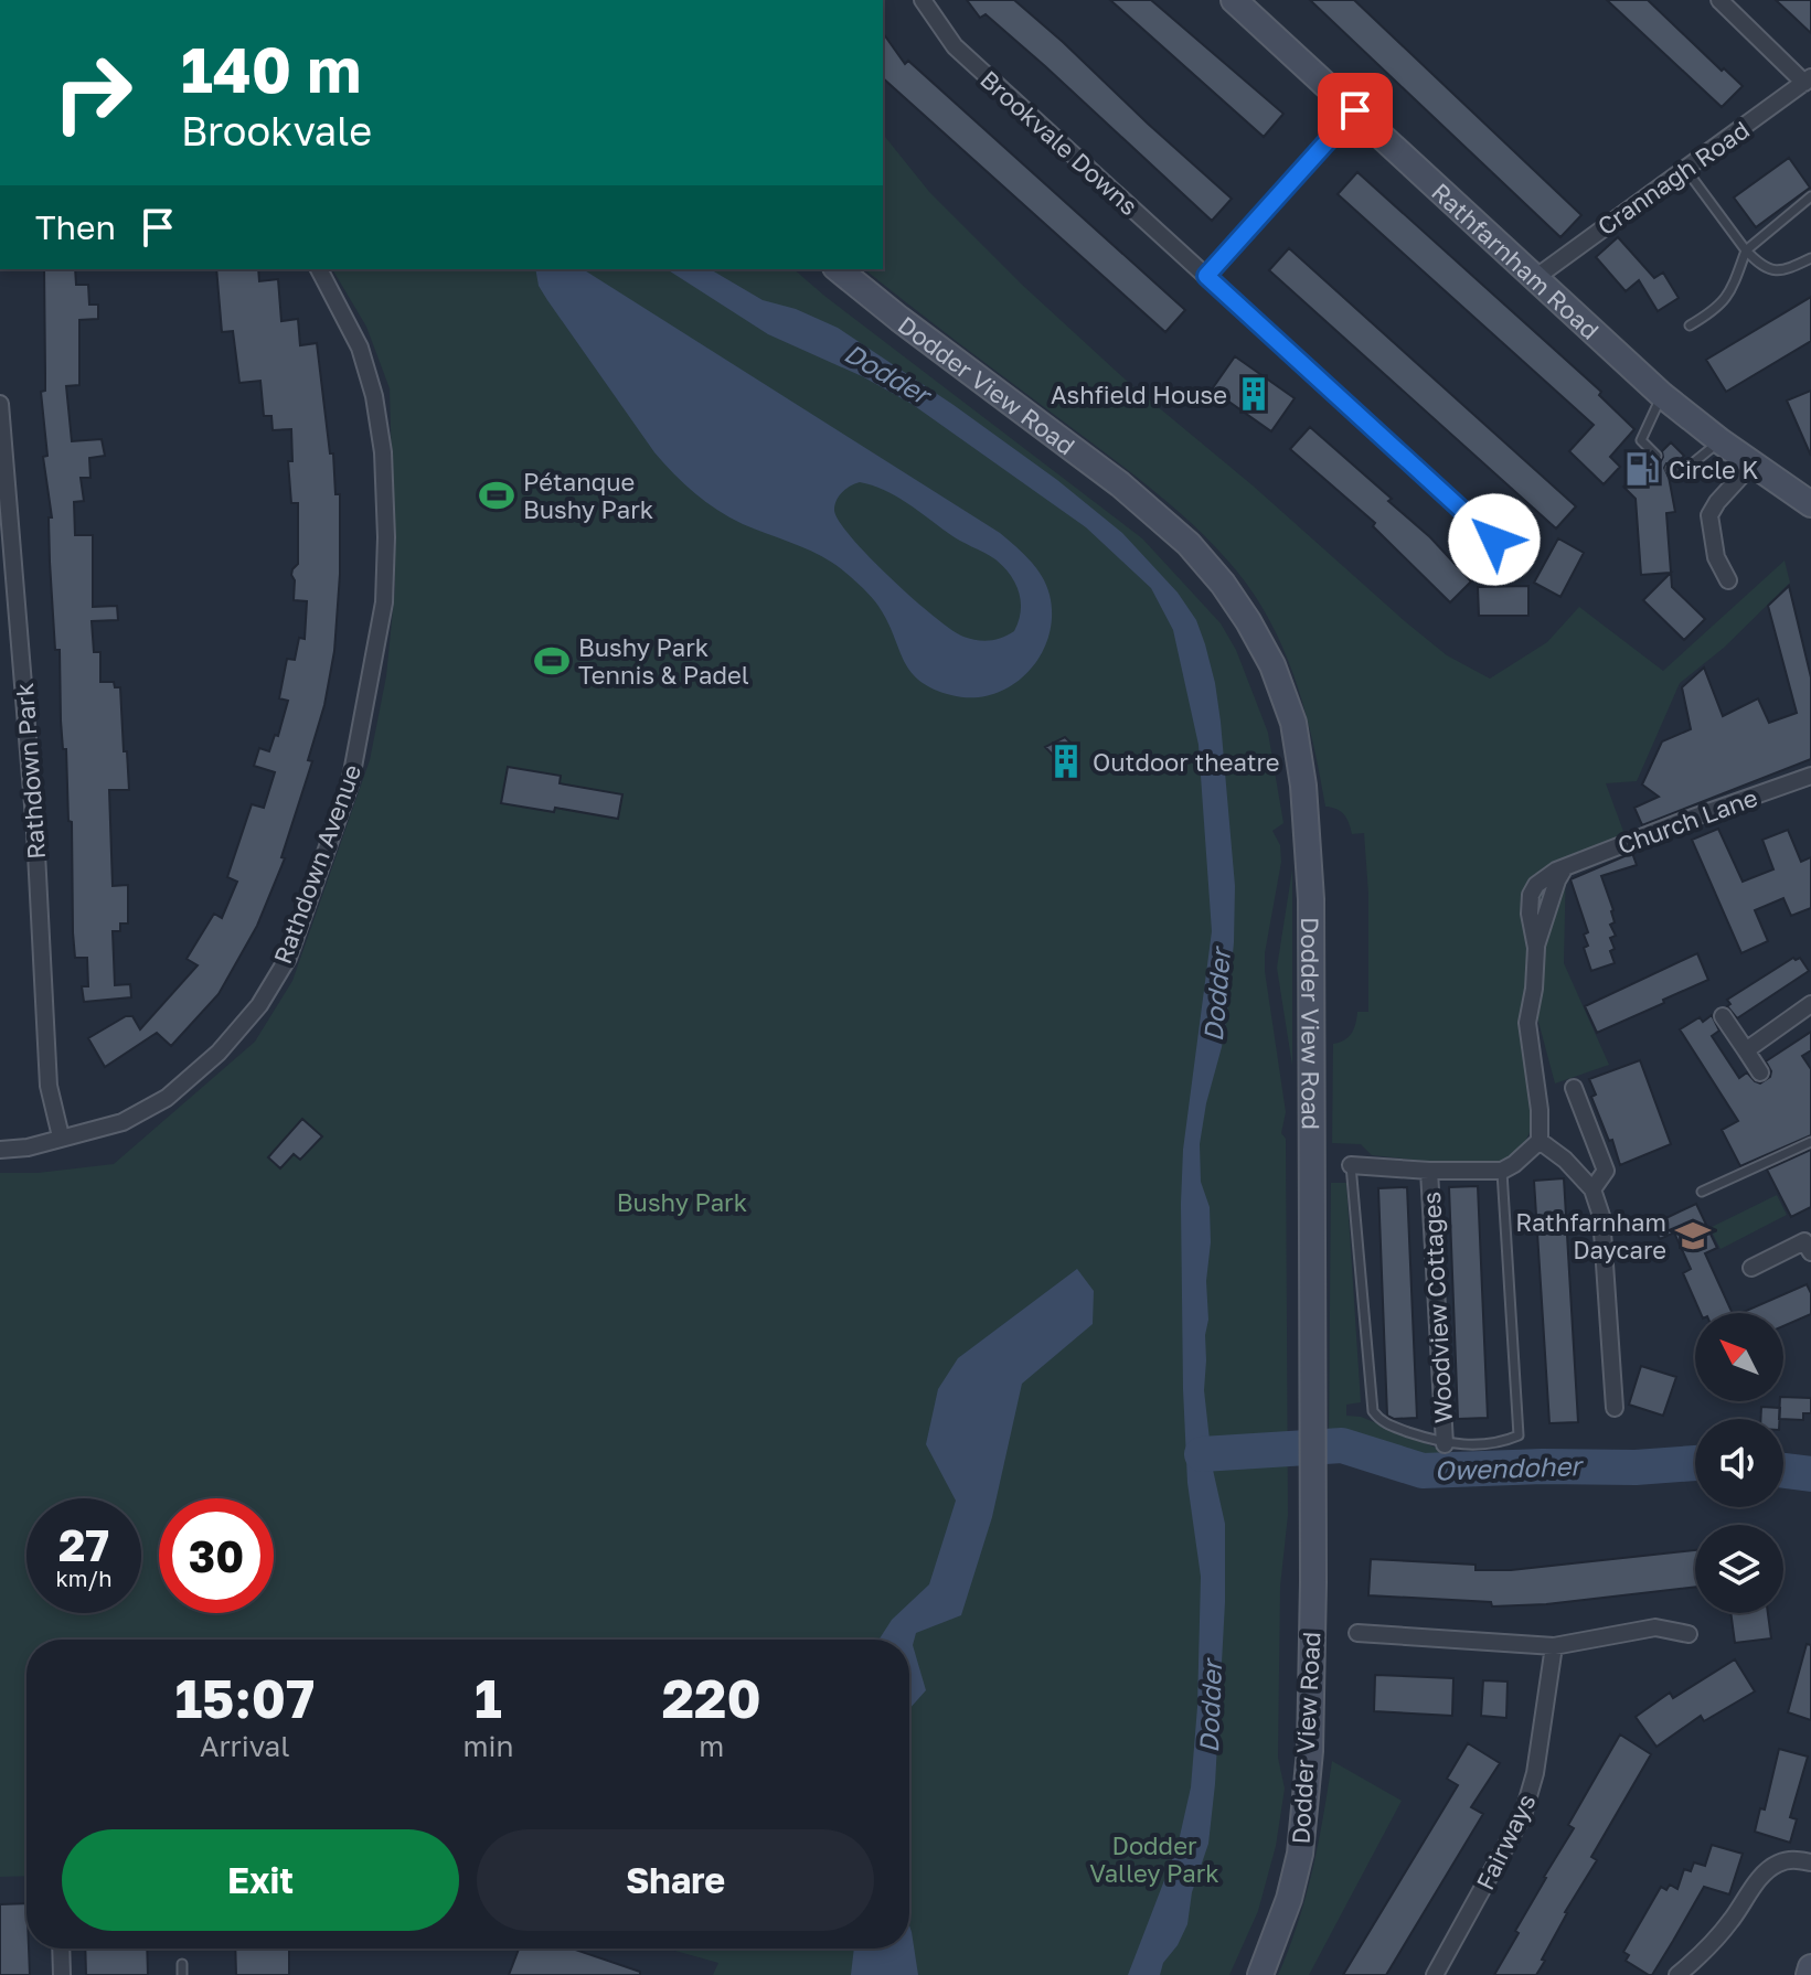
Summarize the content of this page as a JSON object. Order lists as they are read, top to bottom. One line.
{"streets":{"main road":["Rathfarnham Road","Dodder View Road"],"street":["Brookvale Downs","Crannagh Road","Rathdown Park","Church Lane","Rathdown Avenue","Woodview Cottages","Fairways"]},"crossings":[["Crannagh Road","Rathfarnham Road"],["Rathdown Park","Rathdown Avenue"]],"water":["Dodder","Owendoher"],"parks":["Bushy Park","Dodder Valley Park"],"places":{"building":["Ashfield House","Outdoor theatre"],"fuel station":["Circle K"],"sports":["Pétanque Bushy Park","Bushy Park Tennis & Padel"],"school or university":["Rathfarnham Daycare"]},"north":"top left","page":{"turn":["140 m","Brookvale"],"then":"Then","speed":"27 km/h","limit":"30","eta":["15:07","Arrival","1","min","220","m"],"buttons":["Exit","Share"]}}
